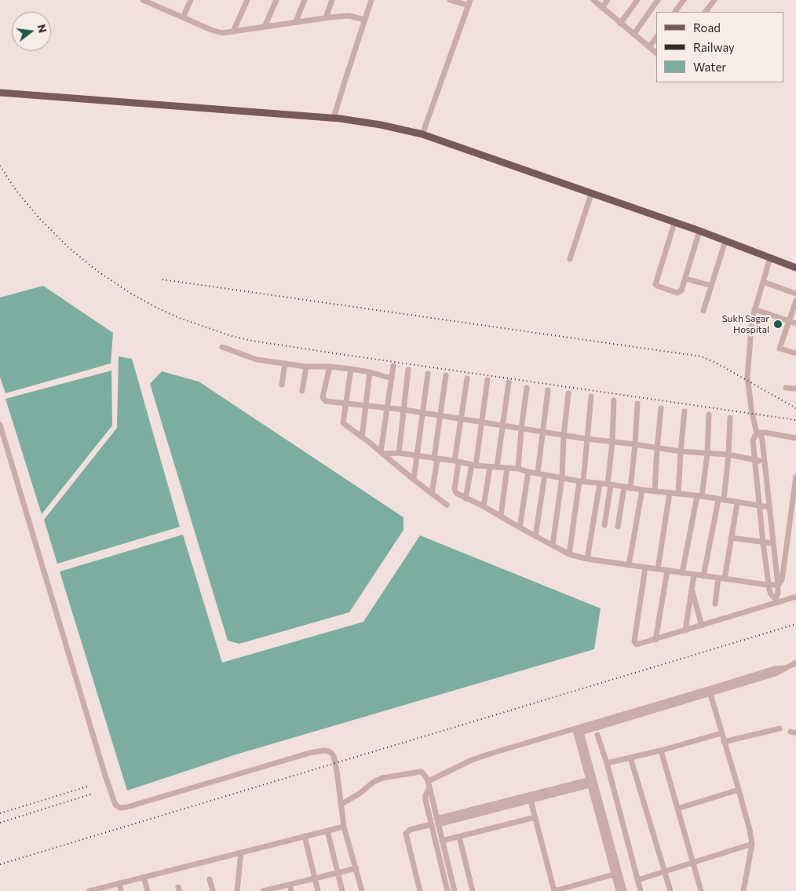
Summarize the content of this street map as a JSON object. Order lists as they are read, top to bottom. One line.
{"places":["Sukh Sagar Hospital"],"legend":["Road","Railway","Water"],"north":"right"}
